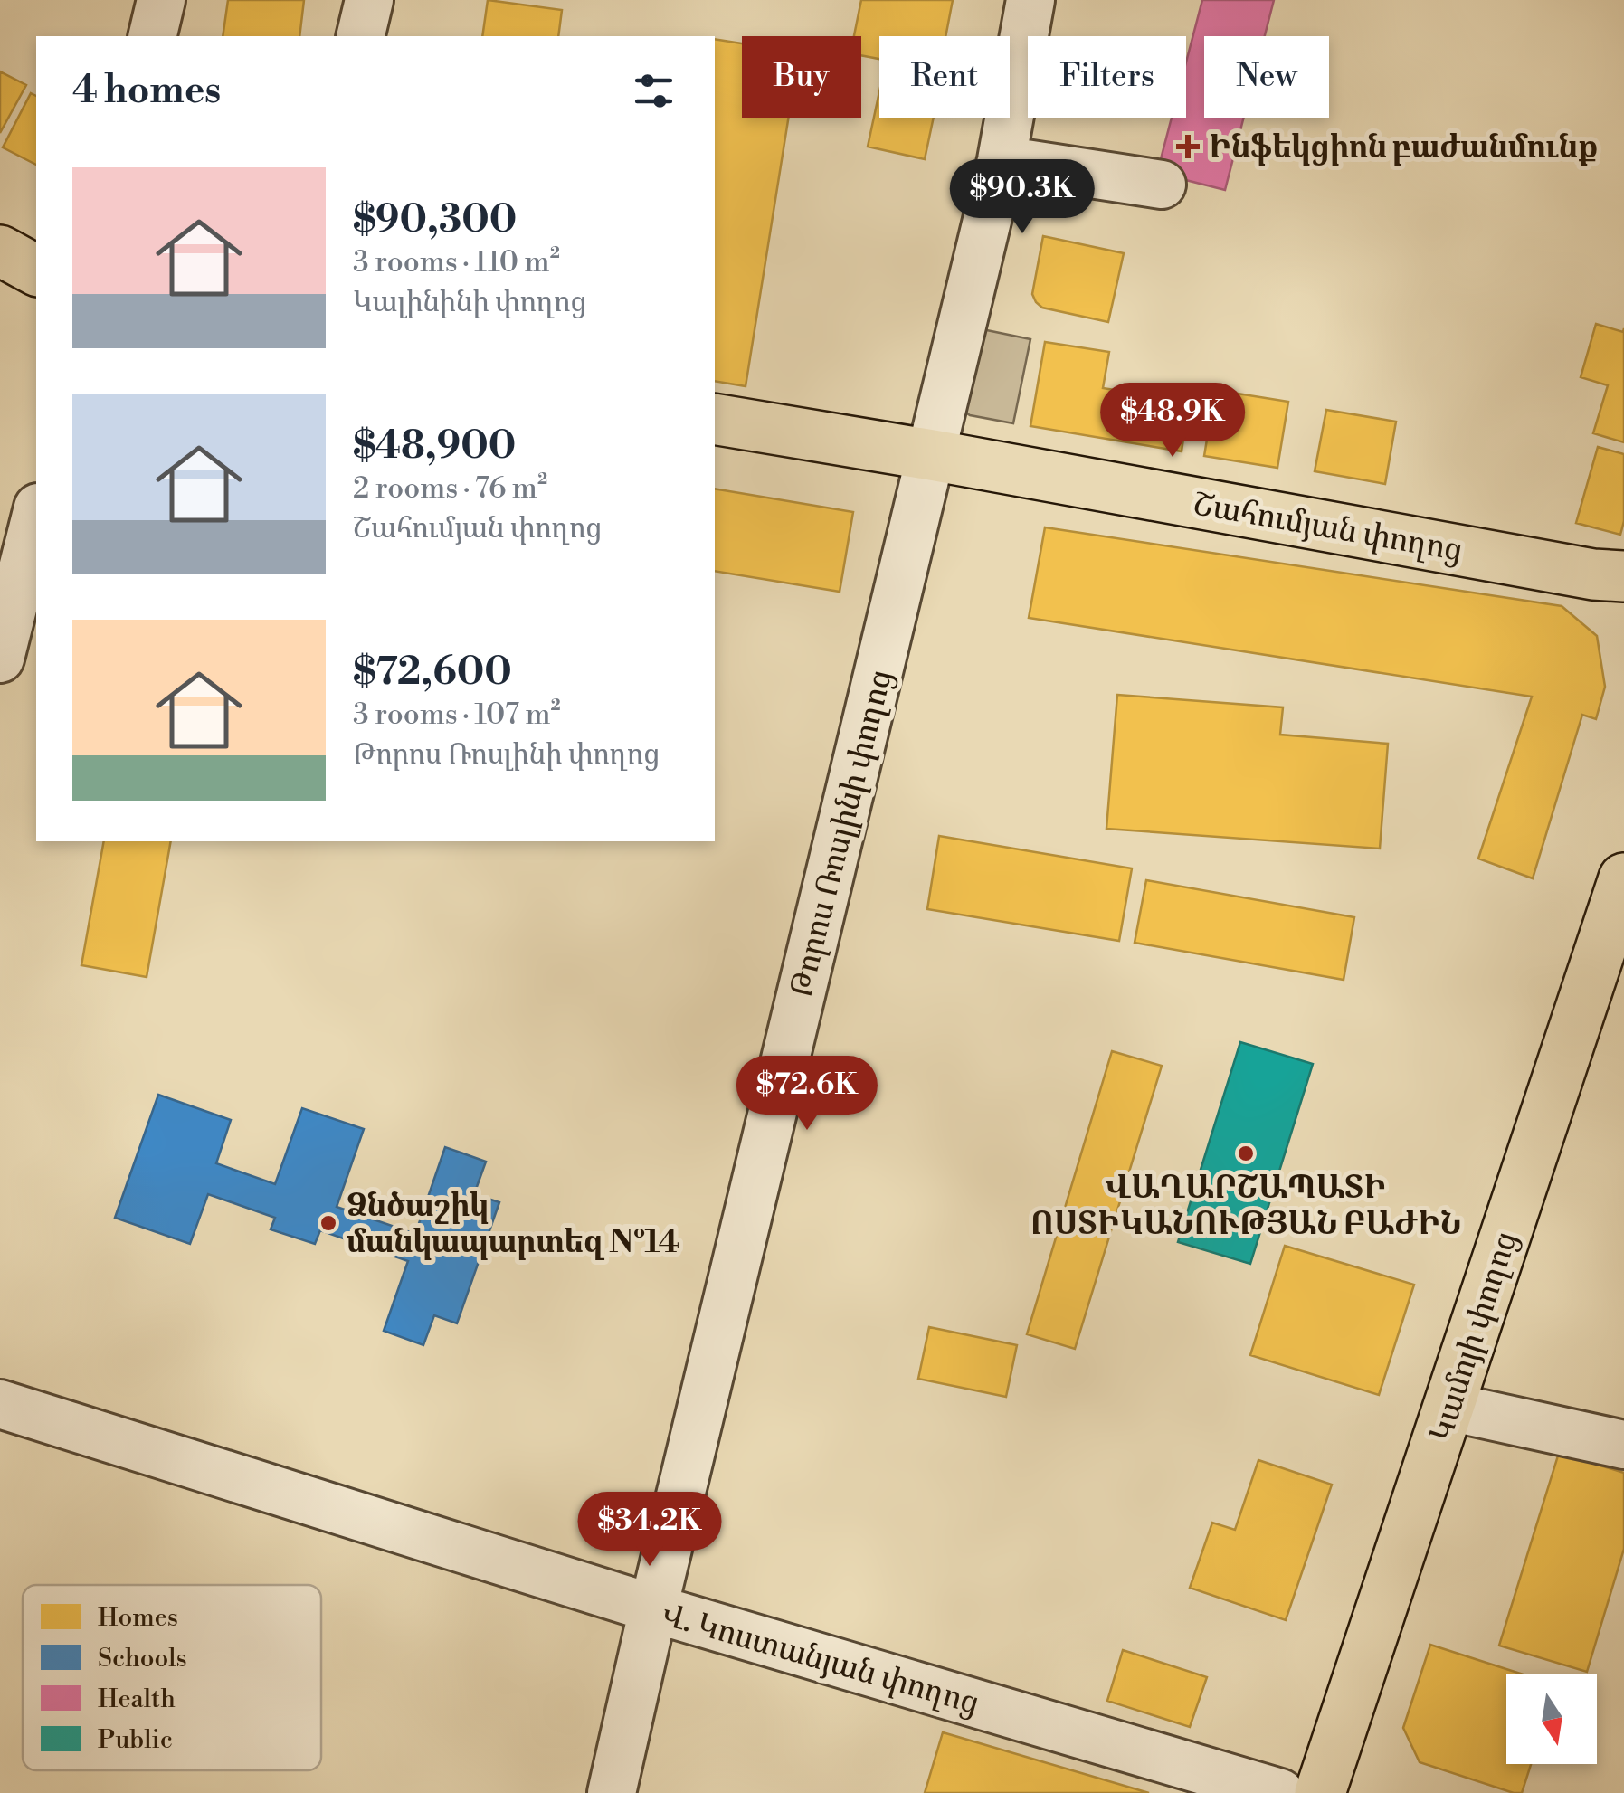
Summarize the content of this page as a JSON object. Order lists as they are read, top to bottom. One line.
{"streets":{"main road":["Շահումյան փողոց","Կամոյի փողոց"],"street":["Թորոս Ռոսլինի փողոց","Վ. Կոստանյան փողոց"]},"crossings":[["Շահումյան փողոց","Թորոս Ռոսլինի փողոց"],["Թորոս Ռոսլինի փողոց","Վ. Կոստանյան փողոց"]],"places":{"health":["Ինֆեկցիոն բաժանմունք"],"other":["ՎԱՂԱՐՇԱՊԱՏԻ ՈՍՏԻԿԱՆՈՒԹՅԱՆ ԲԱԺԻՆ","Ձնծաշիկ մանկապարտեզ №14"]},"legend":["Homes","Schools","Health","Public"],"north":"bottom","page":{"chip":["Buy","Rent","Filters","New"],"heading":"4 homes","list":[{"name":"$90,300","note":"3 rooms · 110 m² · Կալինինի փողոց"},{"name":"$48,900","note":"2 rooms · 76 m² · Շահումյան փողոց"},{"name":"$72,600","note":"3 rooms · 107 m² · Թորոս Ռոսլինի փողոց"}],"price":["$90.3K","$48.9K","$72.6K","$34.2K"]}}
